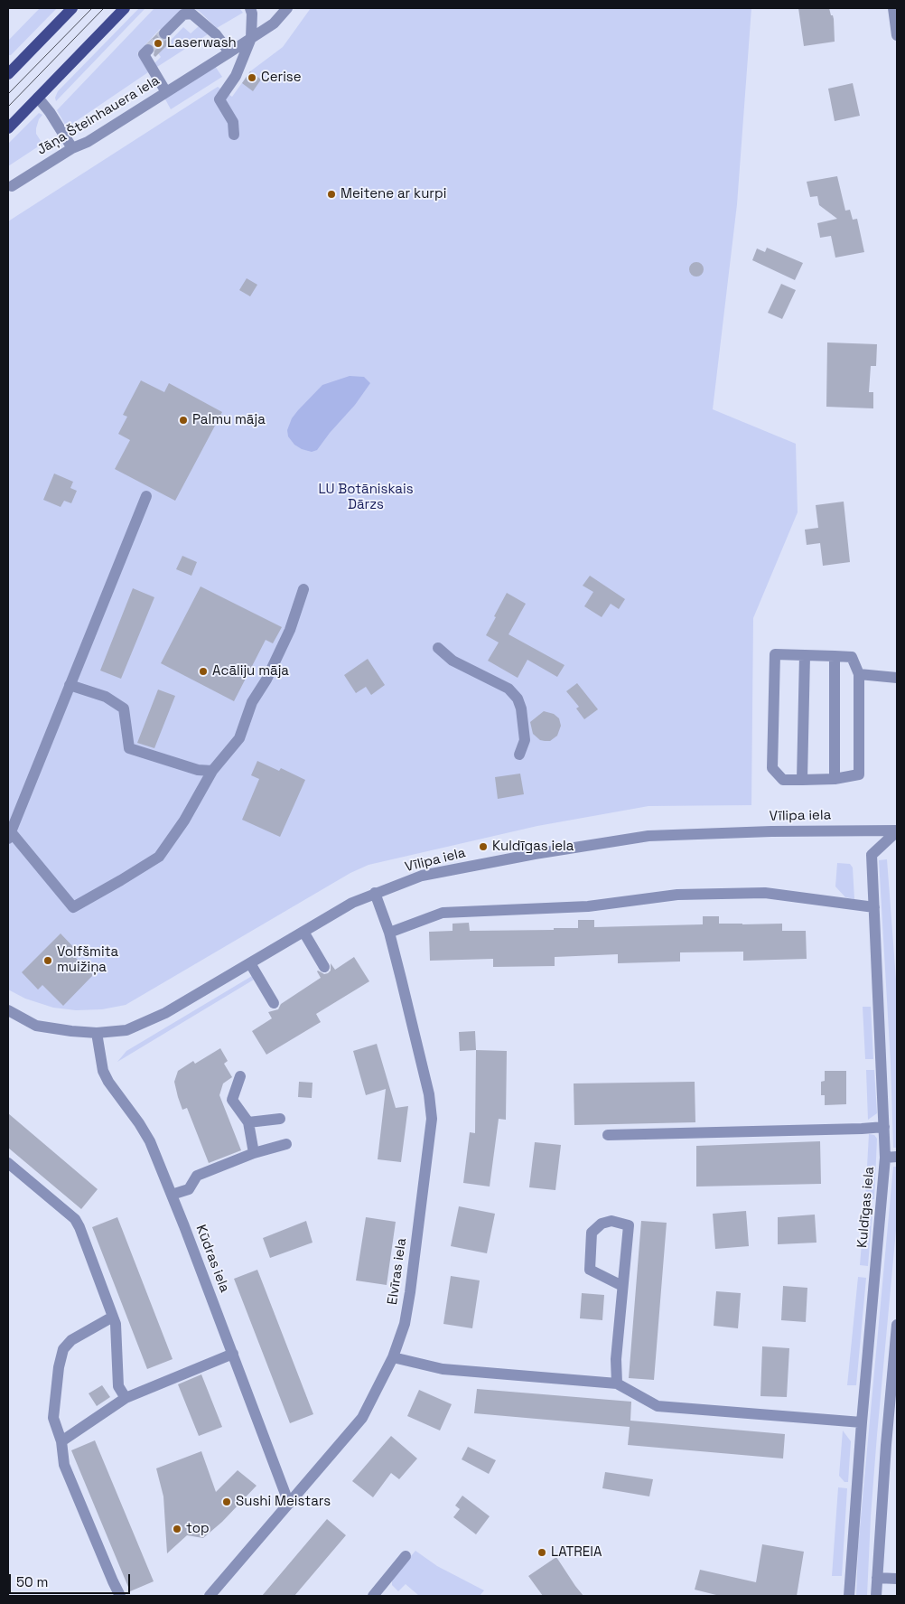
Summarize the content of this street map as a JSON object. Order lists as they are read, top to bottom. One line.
{"streets":{"street":["Jāņa Šteinhauera iela","Vīlipa iela","Kuldīgas iela","Kūdras iela","Elvīras iela"]},"crossings":[["Vīlipa iela","Kuldīgas iela"],["Vīlipa iela","Kūdras iela"],["Vīlipa iela","Elvīras iela"],["Kūdras iela","Elvīras iela"]],"parks":["LU Botāniskais Dārzs"],"places":["Laserwash","Cerise","Meitene ar kurpi","Palmu māja","Acāliju māja","Kuldīgas iela","Volfšmita muižiņa","Sushi Meistars","top","LATREIA"],"scale_bar":"50 m"}
